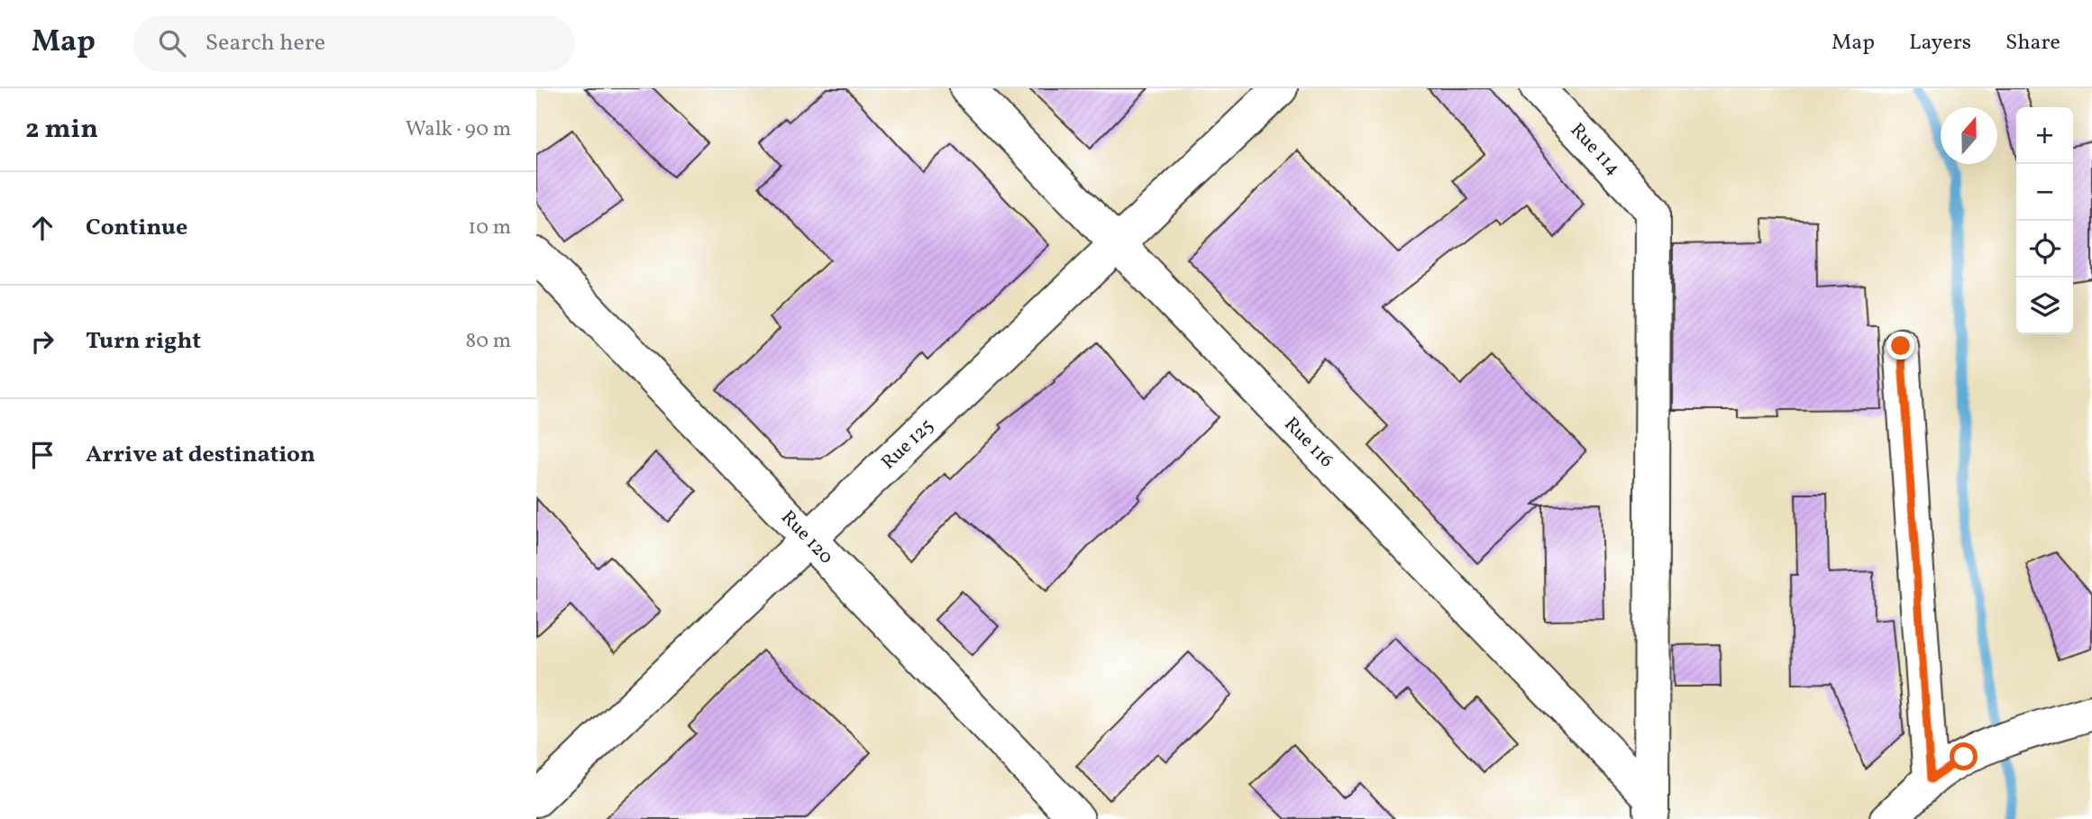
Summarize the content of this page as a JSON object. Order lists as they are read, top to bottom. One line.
{"streets":{"street":["Rue 114","Rue 116","Rue 125","Rue 120"]},"crossings":[["Rue 114","Rue 116"],["Rue 116","Rue 125"],["Rue 125","Rue 120"]],"north":"top","page":{"header":"Map","search":"Search here","nav":["Map","Layers","Share"],"heading":["2 min","Walk · 90 m"],"map_buttons":["+","−"],"list":[["Continue","10 m"],["Turn right","80 m"],"Arrive at destination"]}}
